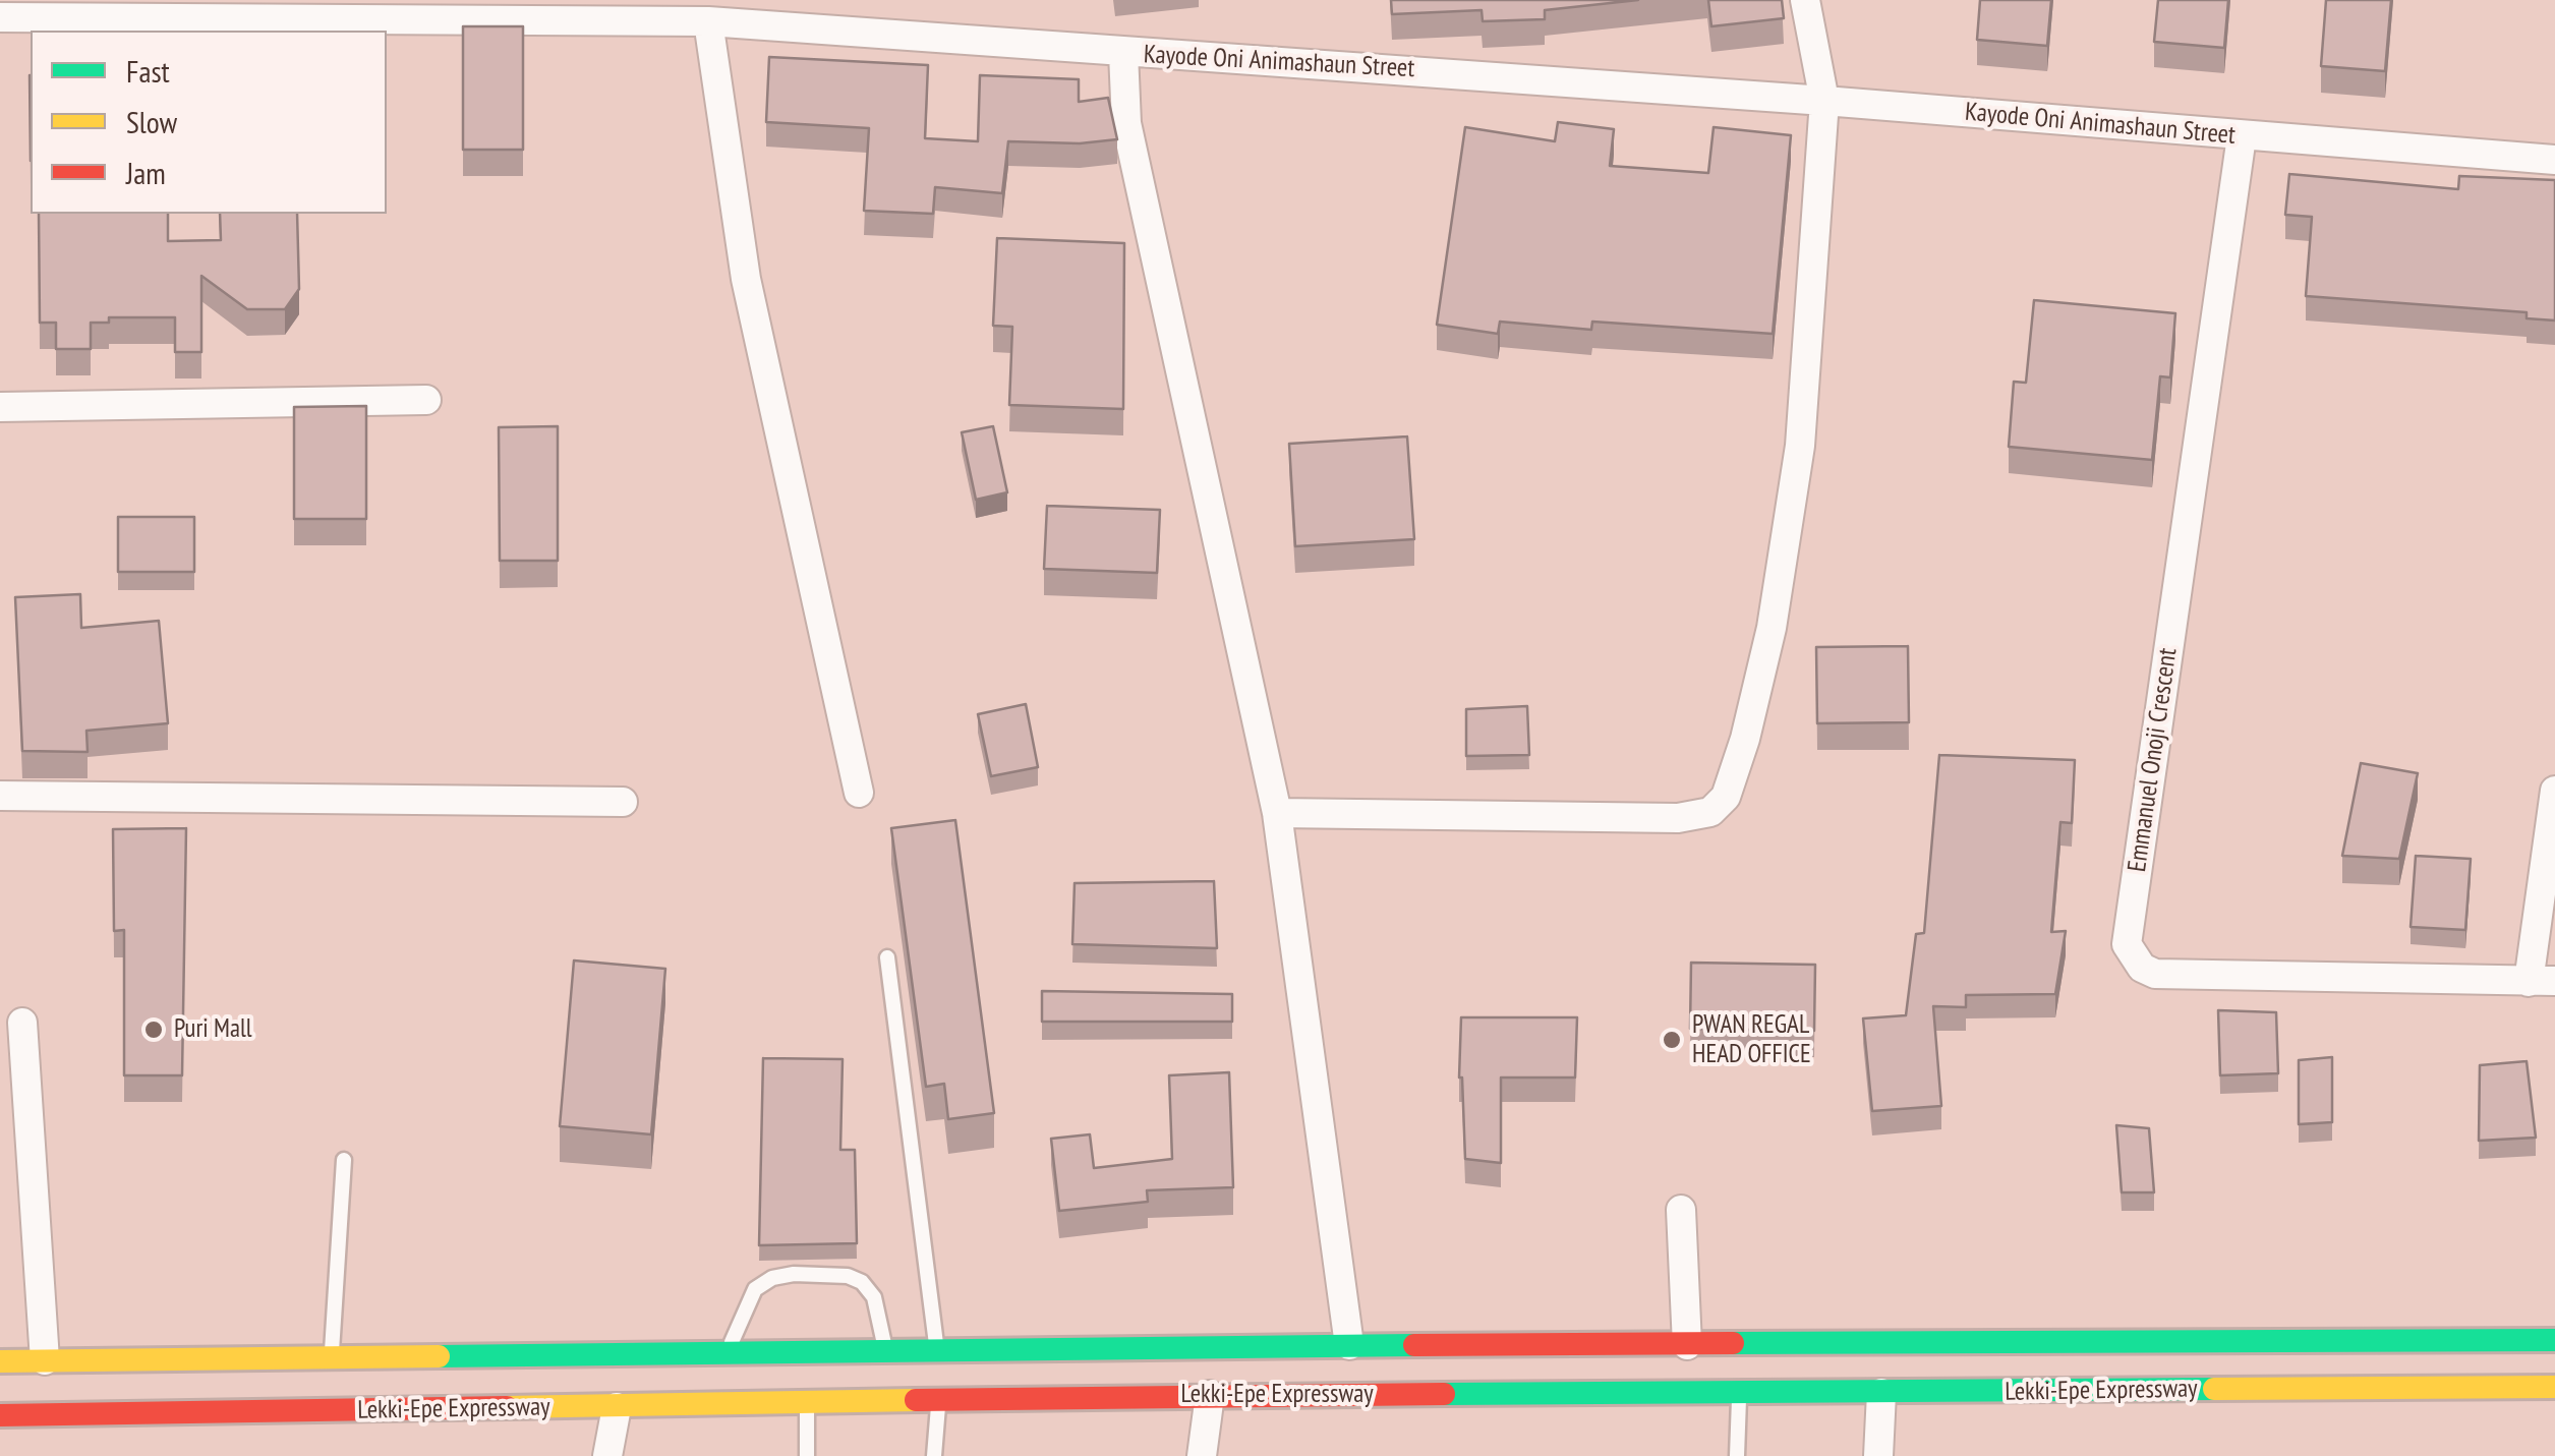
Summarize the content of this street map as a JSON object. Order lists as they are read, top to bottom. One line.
{"streets":{"highway":["Lekki-Epe Expressway"],"street":["Kayode Oni Animashaun Street","Emmanuel Onoji Crescent"]},"crossings":[["Kayode Oni Animashaun Street","Emmanuel Onoji Crescent"]],"places":["Puri Mall","PWAN REGAL HEAD OFFICE"],"legend":["Fast","Slow","Jam"]}
